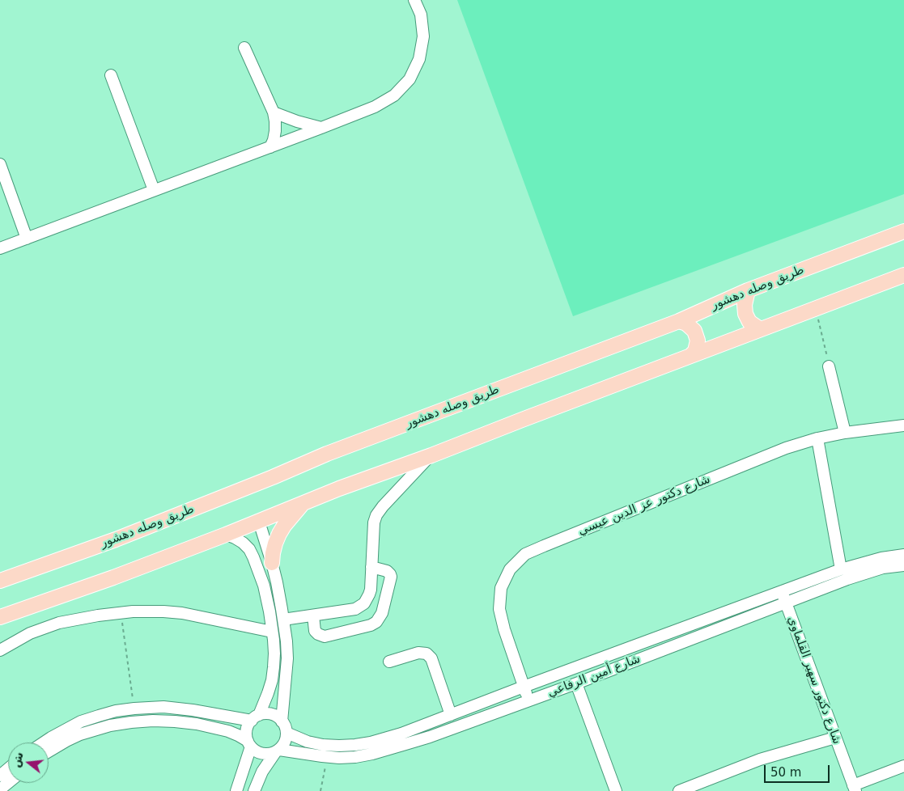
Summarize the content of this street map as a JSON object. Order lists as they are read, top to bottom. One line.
{"streets":{"main road":["طريق وصله دهشور"],"street":["شارع دكتور عز الدين عيسي","شارع أمين الرفاعي","شارع دكتور سهير القلماوي"]},"crossings":[["شارع دكتور عز الدين عيسي","شارع أمين الرفاعي"],["شارع أمين الرفاعي","شارع دكتور سهير القلماوي"]],"scale_bar":"50 m","north":"left"}
